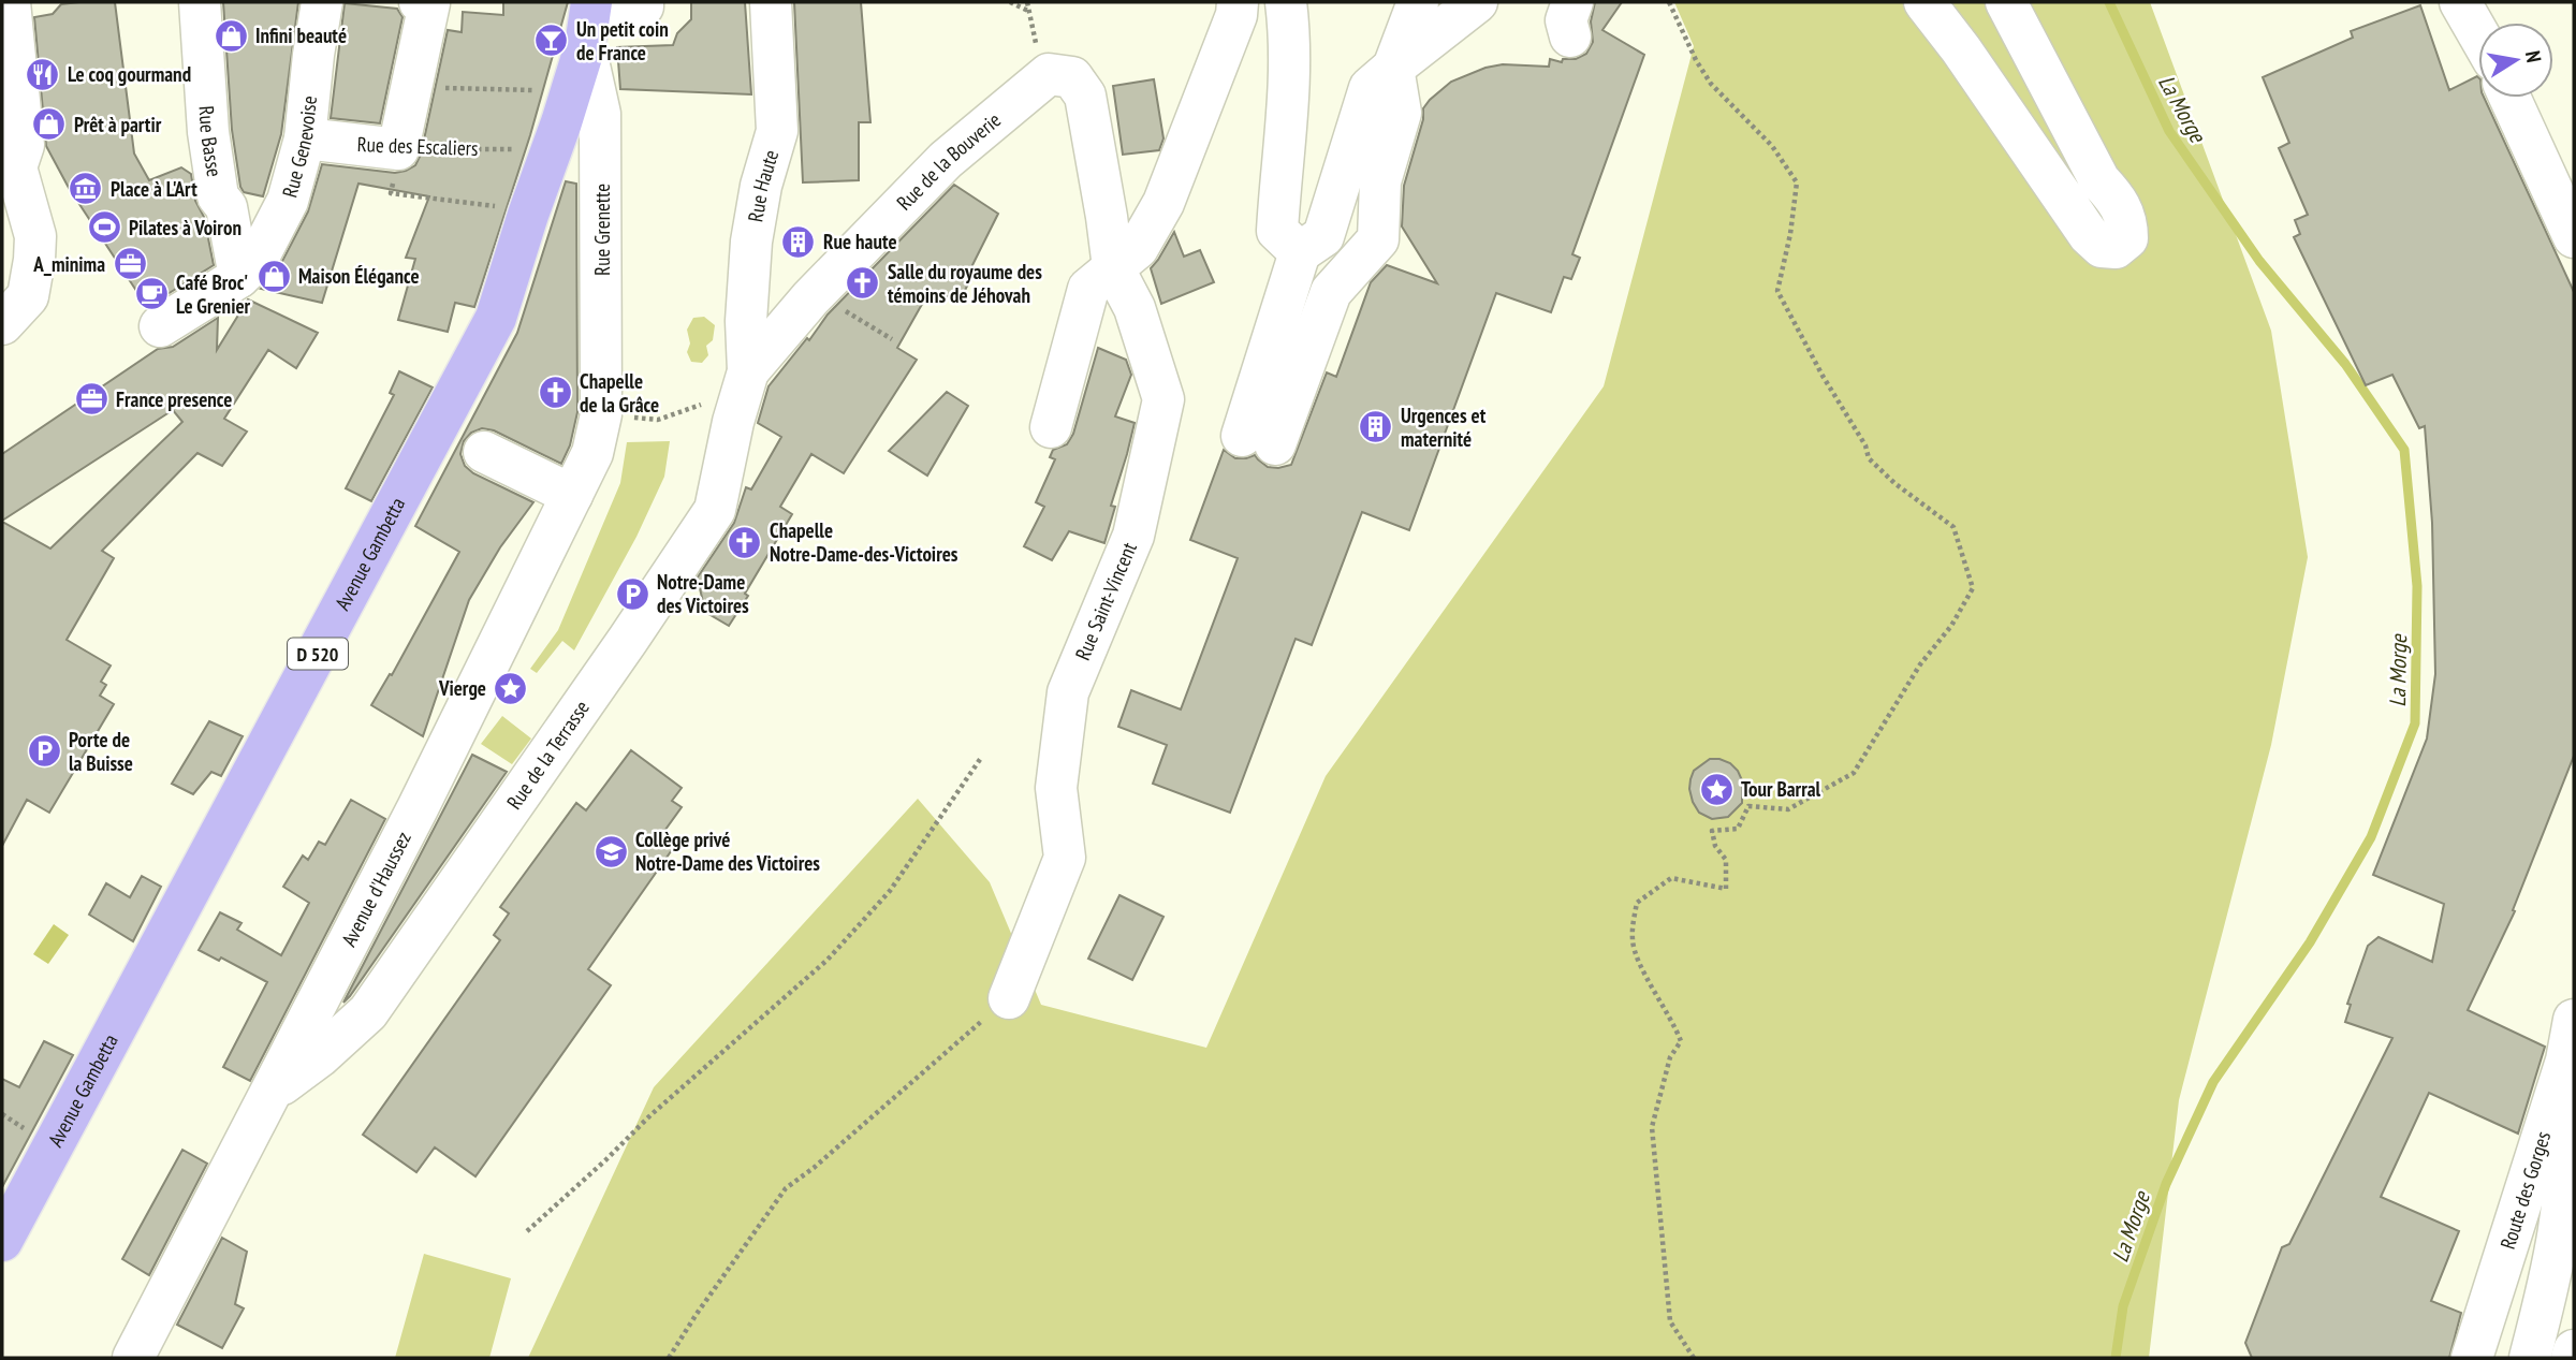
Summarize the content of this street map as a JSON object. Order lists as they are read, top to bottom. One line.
{"streets":{"main road":["Avenue Gambetta","D 520"],"street":["Rue Basse","Rue Genevoise","Rue des Escaliers","Rue de la Bouverie","Rue Haute","Rue Grenette","Rue Saint-Vincent","Rue de la Terrasse","Avenue d'Haussez","Route des Gorges"]},"crossings":[["Rue Basse","Rue Genevoise"],["Rue Genevoise","Rue des Escaliers"],["Rue de la Bouverie","Rue Haute"],["Rue de la Bouverie","Rue Saint-Vincent"],["Rue de la Bouverie","Rue de la Terrasse"],["Rue Haute","Rue de la Terrasse"],["Rue Grenette","Avenue Gambetta"],["Rue Grenette","Avenue d'Haussez"],["Rue de la Terrasse","Avenue d'Haussez"]],"water":["La Morge"],"places":{"shop":["Infini beauté","Prêt à partir","Maison Élégance"],"bar":["Un petit coin de France"],"restaurant":["Le coq gourmand"],"museum":["Place à L'Art"],"sports":["Pilates à Voiron"],"building":["Rue haute","Urgences et maternité"],"office":["A_minima","France presence"],"church":["Salle du royaume des témoins de Jéhovah","Chapelle de la Grâce","Chapelle Notre-Dame-des-Victoires"],"cafe":["Café Broc' Le Grenier"],"parking":["Notre-Dame des Victoires","Porte de la Buisse"],"place":["Vierge","Tour Barral"],"school or university":["Collège privé Notre-Dame des Victoires"]},"north":"right"}
